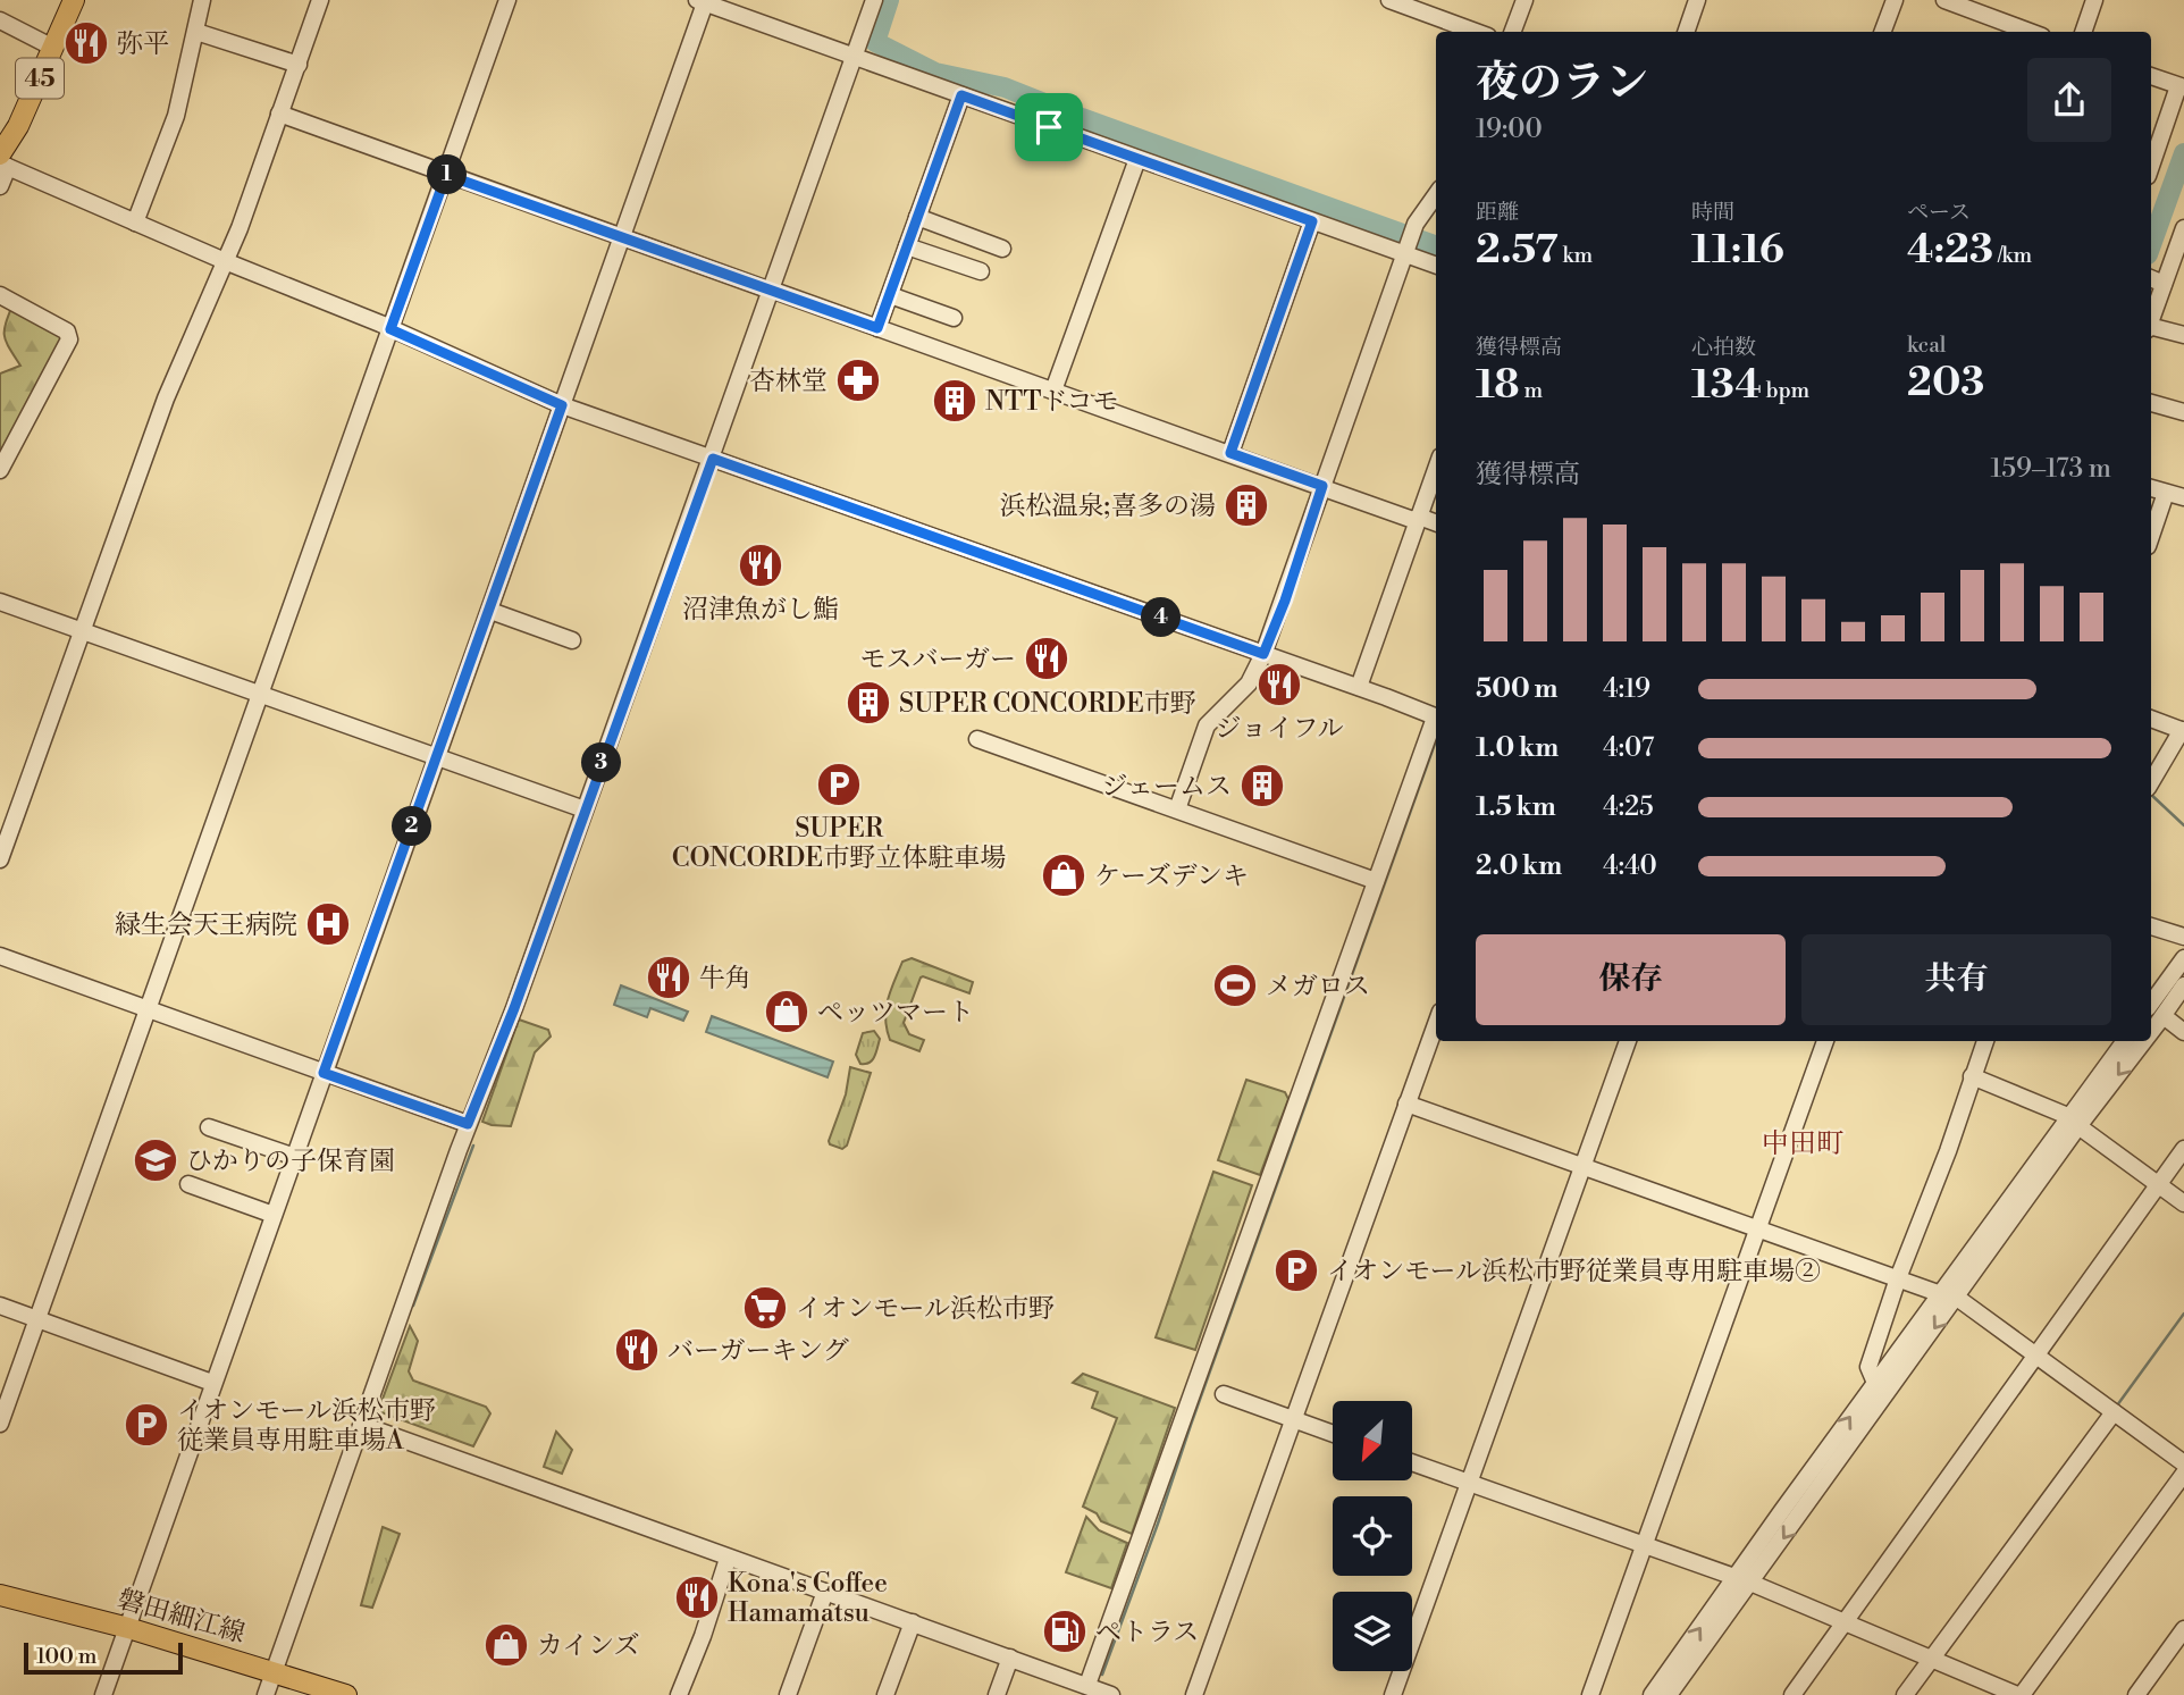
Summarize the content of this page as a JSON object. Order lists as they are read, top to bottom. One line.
{"streets":{"main road":["45","磐田細江線"]},"districts":["中田町"],"places":{"restaurant":["弥平","沼津魚がし鮨","モスバーガー","ジョイフル","牛角","バーガーキング","Kona's Coffee Hamamatsu"],"pharmacy":["杏林堂"],"building":["NTTドコモ","浜松温泉;喜多の湯","SUPER CONCORDE市野","ジェームス"],"parking":["SUPER CONCORDE市野立体駐車場","イオンモール浜松市野従業員専用駐車場②","イオンモール浜松市野 従業員専用駐車場A"],"shop":["ケーズデンキ","ペッツマート","カインズ"],"hospital":["緑生会天王病院"],"sports":["メガロス"],"school or university":["ひかりの子保育園"],"supermarket":["イオンモール浜松市野"],"fuel station":["ペトラス"]},"scale_bar":"100 m","north":"bottom left","page":{"heading":["夜のラン","19:00"],"pins":["1","4","3","2"],"stats":[["距離","2.57 km"],["時間","11:16"],["ペース","4:23 /km"],["獲得標高","18 m"],["心拍数","134 bpm"],["kcal","203"]],"chart":["獲得標高","159–173 m"],"list":[{"name":"500 m","note":"4:19"},{"name":"1.0 km","note":"4:07"},{"name":"1.5 km","note":"4:25"},{"name":"2.0 km","note":"4:40"}],"buttons":["保存","共有"],"scale":"100 m"}}
